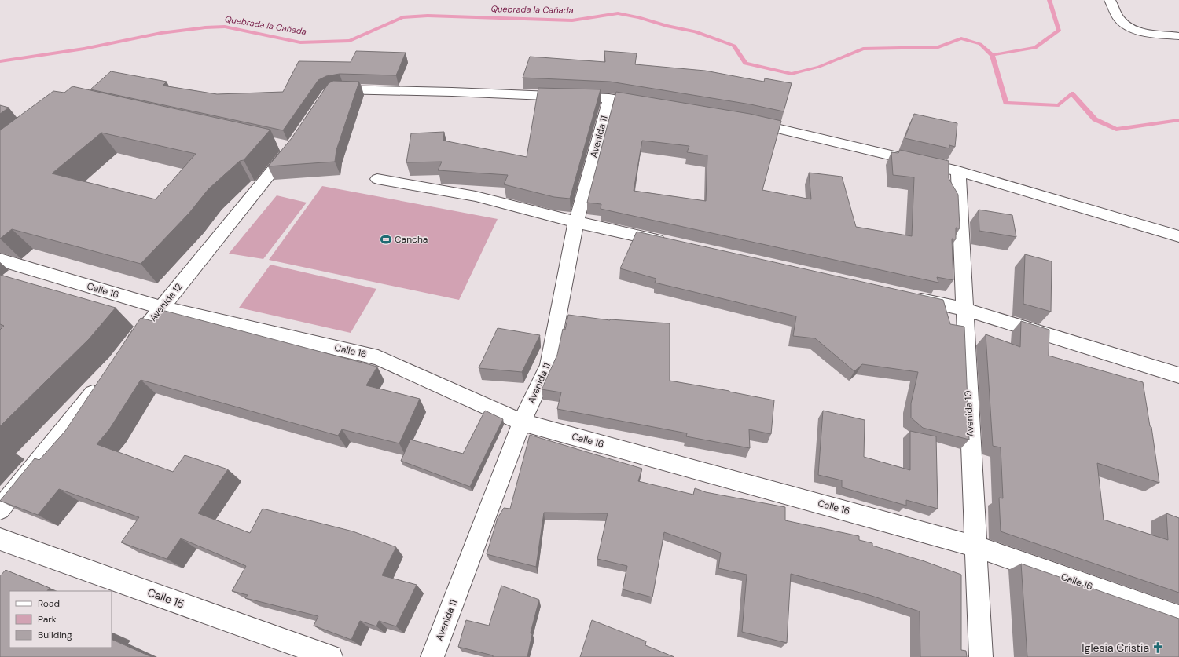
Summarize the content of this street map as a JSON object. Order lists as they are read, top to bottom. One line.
{"streets":{"street":["Avenida 11","Calle 16","Avenida 12","Avenida 10","Calle 15"]},"crossings":[["Avenida 11","Calle 16"],["Calle 16","Avenida 12"],["Calle 16","Avenida 10"]],"water":["Quebrada la Cañada"],"places":{"sports":["Cancha"],"church":["Iglesia Cristia"]},"legend":["Road","Park","Building"]}
